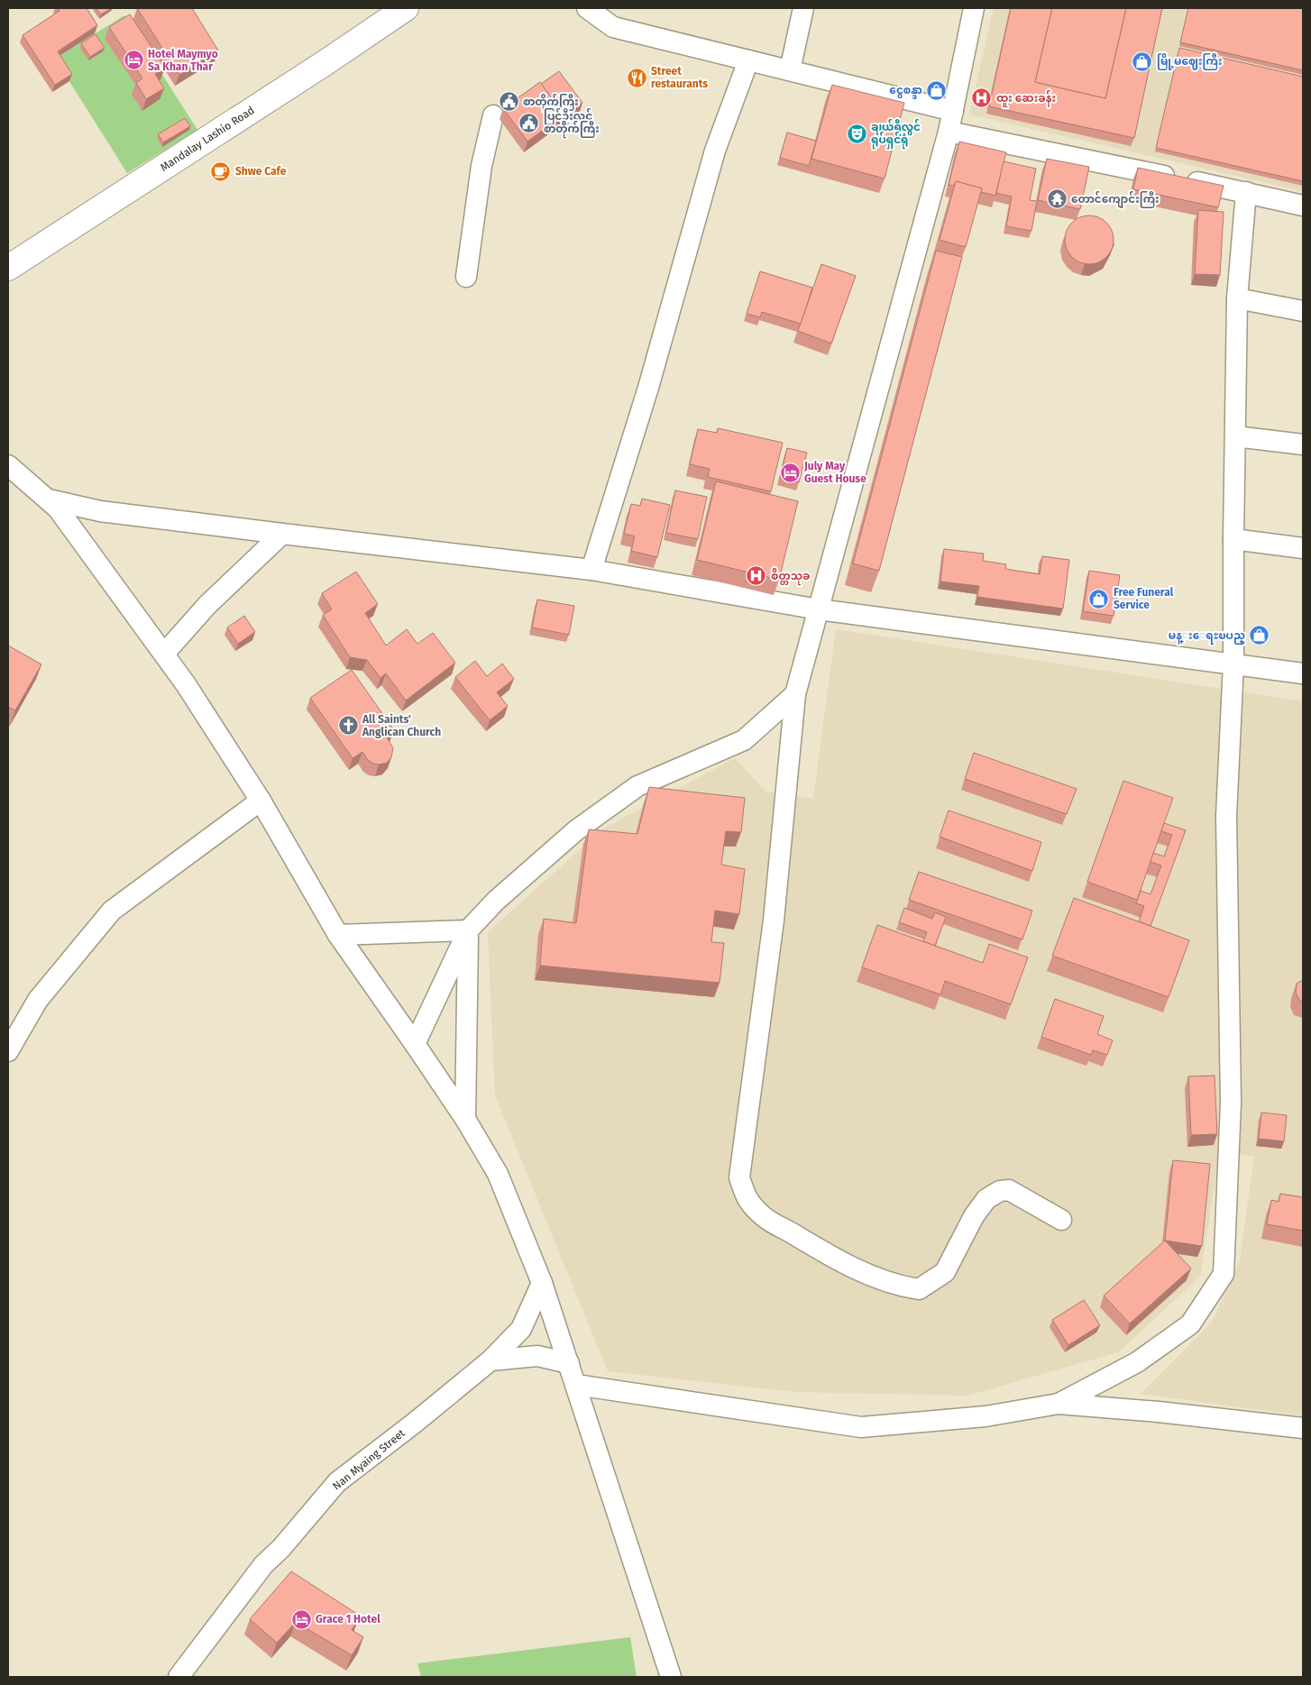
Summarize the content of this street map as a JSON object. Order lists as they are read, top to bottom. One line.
{"streets":{"highway":["Mandalay Lashio Road"],"street":["Nan Myaing Street"]},"places":{"hotel":["Hotel Maymyo Sa Khan Thar","July May Guest House","Grace 1 Hotel"],"shop":["မြို့မဈေးကြီး","ငွေစန္ဒာ","Free Funeral Service","မန္းေရႊၿပည္"],"restaurant":["Street restaurants"],"hospital":["ထူး ဆေးခန်း","စိတ္တသုခ"],"public building":["စာတိုက်ကြီး","ပြင်ဦးလွင် စာတိုက်ကြီး"],"theatre":["ချယ်ရီလွင် ရုပ်ရှင်ရုံ"],"cafe":["Shwe Cafe"],"temple":["တောင်ကျောင်းကြီး"],"church":["All Saints' Anglican Church"]}}
